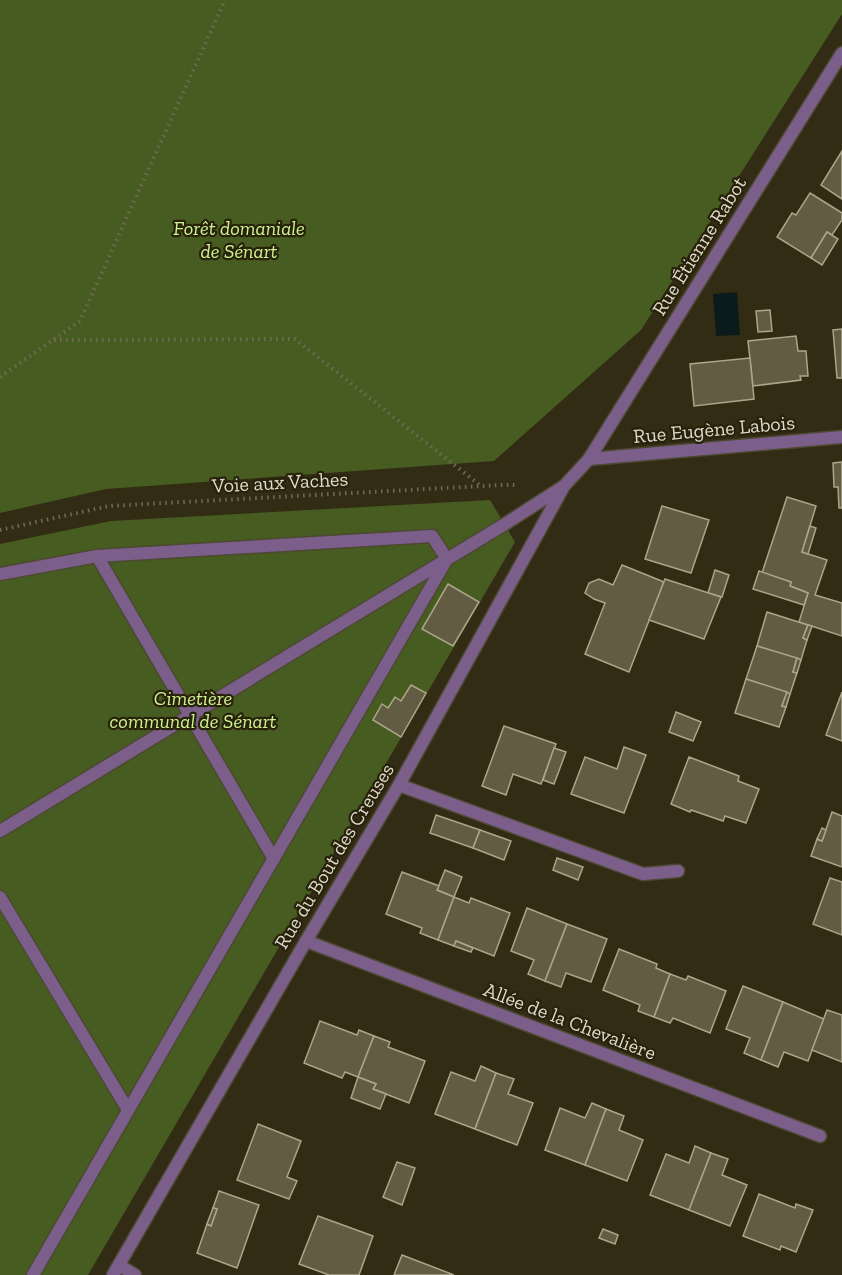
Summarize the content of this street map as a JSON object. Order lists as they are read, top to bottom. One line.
{"streets":{"street":["Rue Étienne Rabot","Rue Eugène Labois","Rue du Bout des Creuses","Allée de la Chevalière"],"path":["Voie aux Vaches"]},"crossings":[["Rue Étienne Rabot","Rue Eugène Labois"],["Rue Étienne Rabot","Rue du Bout des Creuses"],["Rue Eugène Labois","Rue du Bout des Creuses"],["Rue du Bout des Creuses","Allée de la Chevalière"]],"parks":["Forêt domaniale de Sénart","Cimetière communal de Sénart"]}
